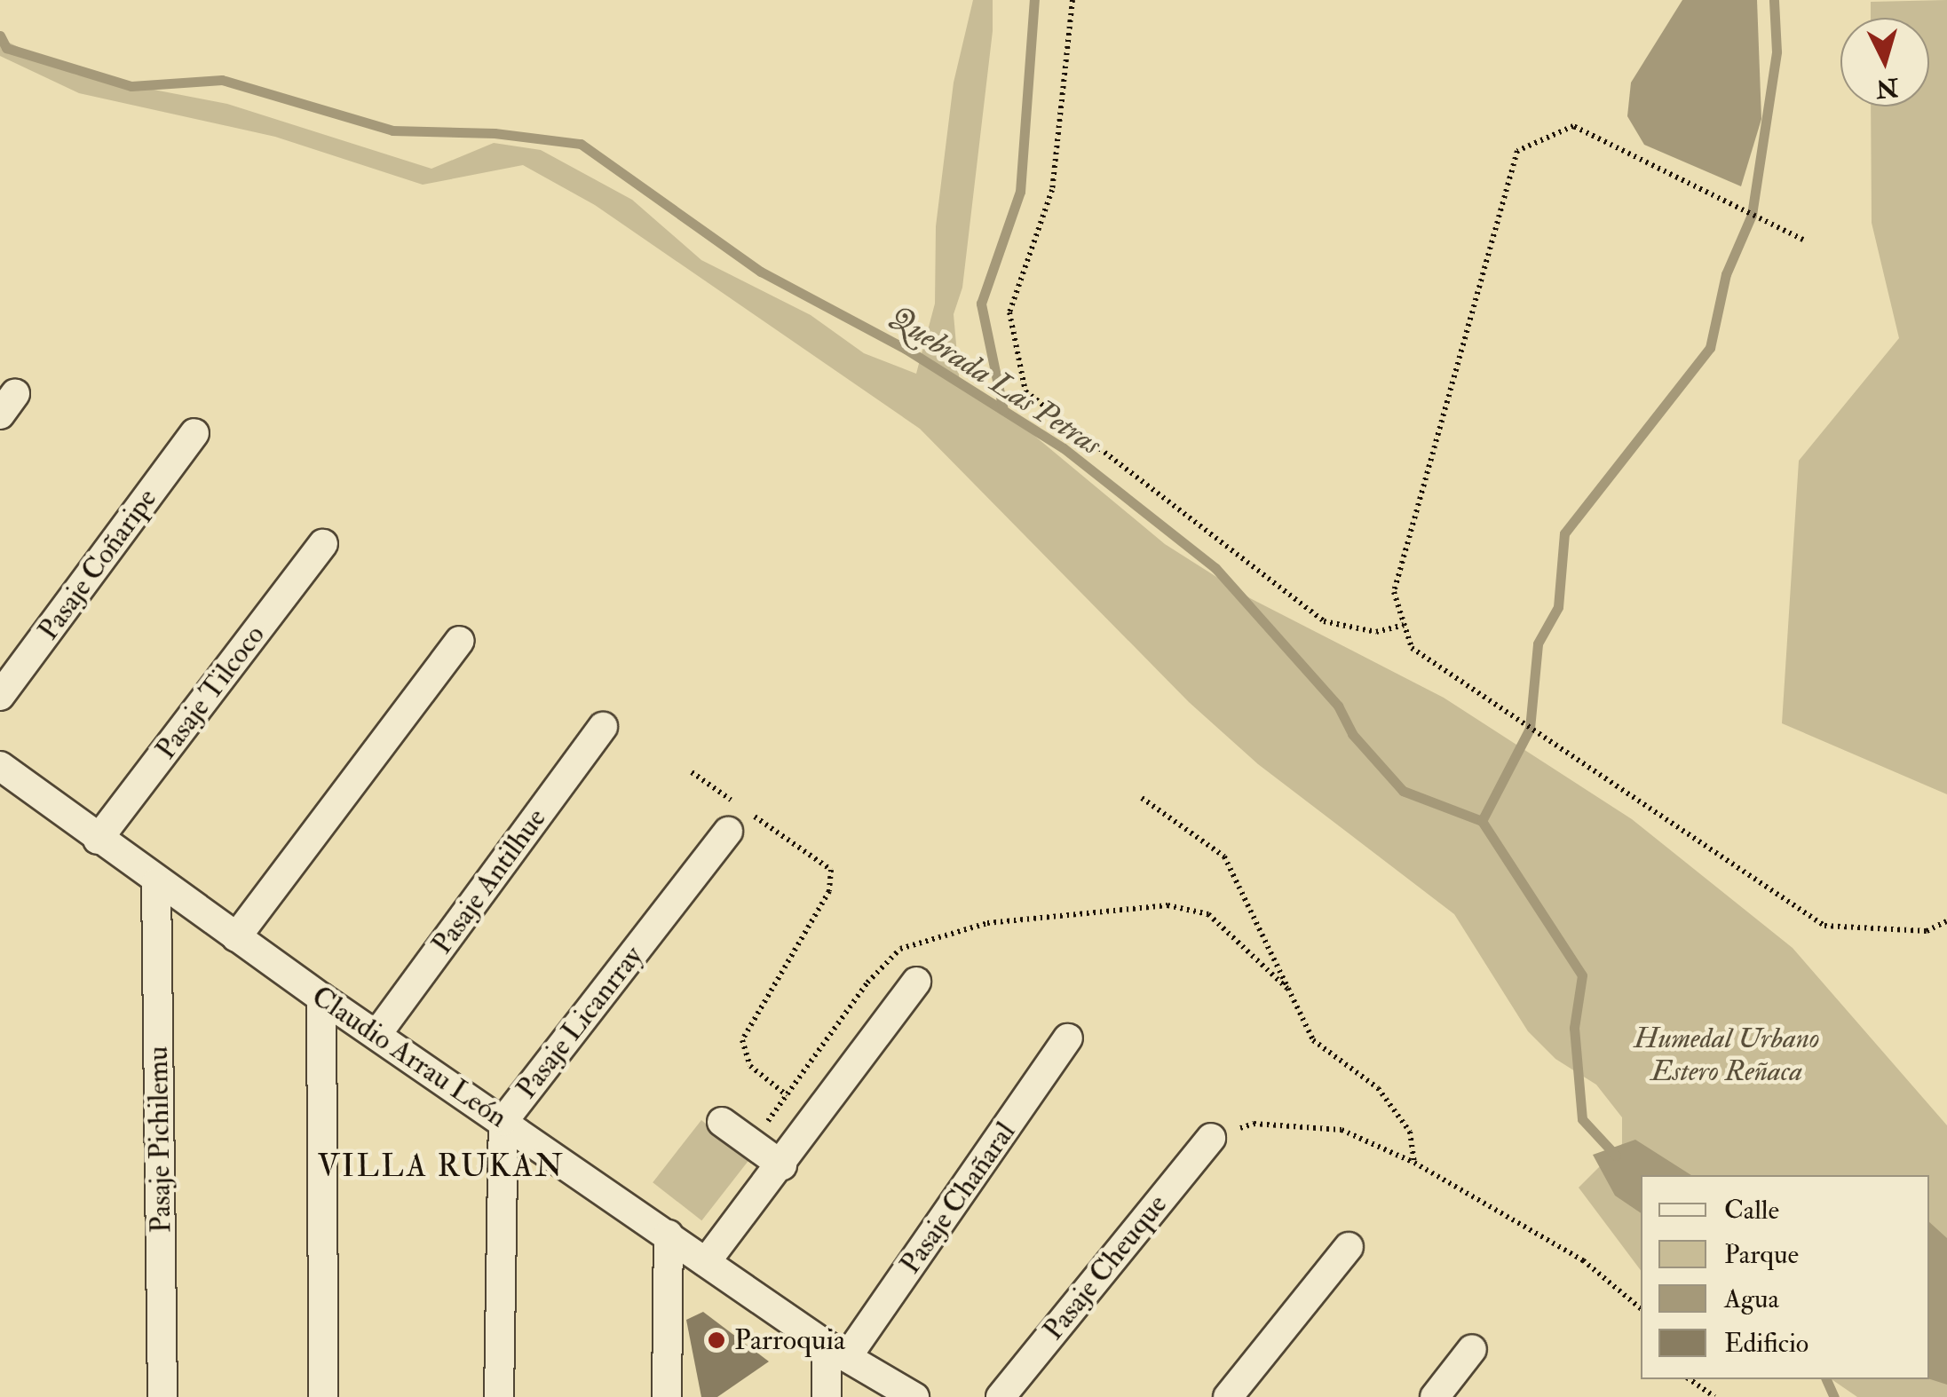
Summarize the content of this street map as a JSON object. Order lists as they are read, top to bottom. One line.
{"streets":{"street":["Pasaje Coñaripe","Pasaje Tilcoco","Pasaje Antilhue","Pasaje Licanrray","Claudio Arrau León","Pasaje Pichilemu","Pasaje Chañaral","Pasaje Cheuque"]},"crossings":[["Pasaje Tilcoco","Claudio Arrau León"],["Pasaje Antilhue","Claudio Arrau León"],["Pasaje Licanrray","Claudio Arrau León"],["Claudio Arrau León","Pasaje Pichilemu"],["Claudio Arrau León","Pasaje Chañaral"]],"districts":["VILLA RUKAN"],"water":["Quebrada Las Petras"],"parks":["Humedal Urbano Estero Reñaca"],"places":["Parroquia"],"legend":["Calle","Parque","Agua","Edificio"],"north":"bottom"}
